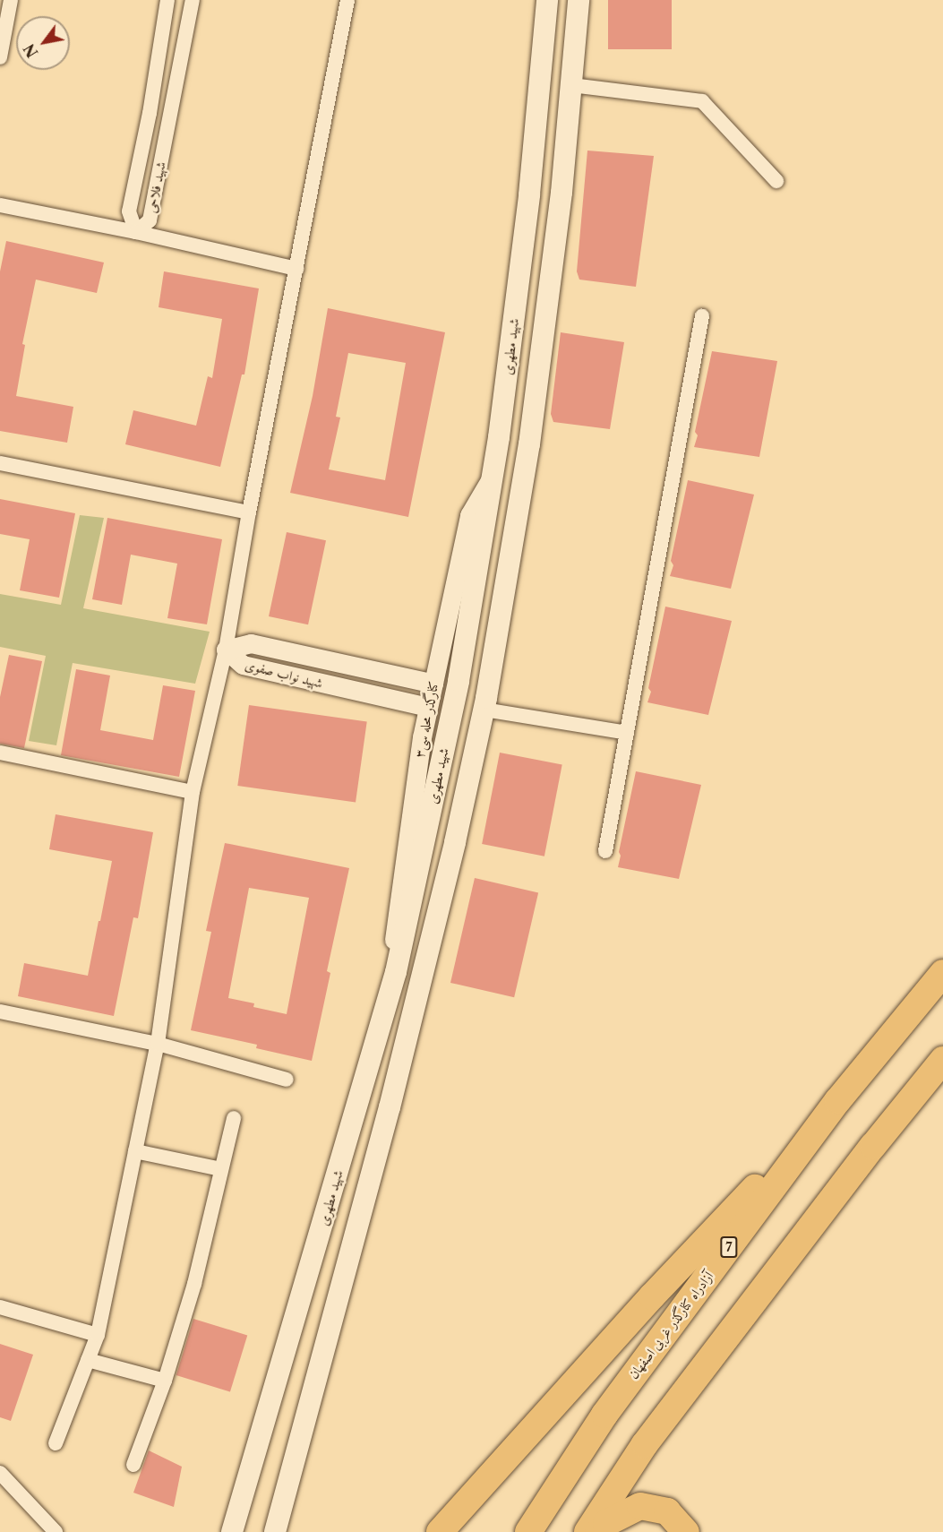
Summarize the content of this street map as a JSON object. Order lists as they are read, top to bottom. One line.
{"streets":{"highway":["7","آزادراه کنارگذر غربی اصفهان"],"main road":["شهید مطهری"],"street":["شهید فلاحی","شهید نواب صفوی","کنارگذر محله سی۳"]},"crossings":[["شهید مطهری","کنارگذر محله سی۳"],["شهید نواب صفوی","کنارگذر محله سی۳"]],"north":"bottom left"}
